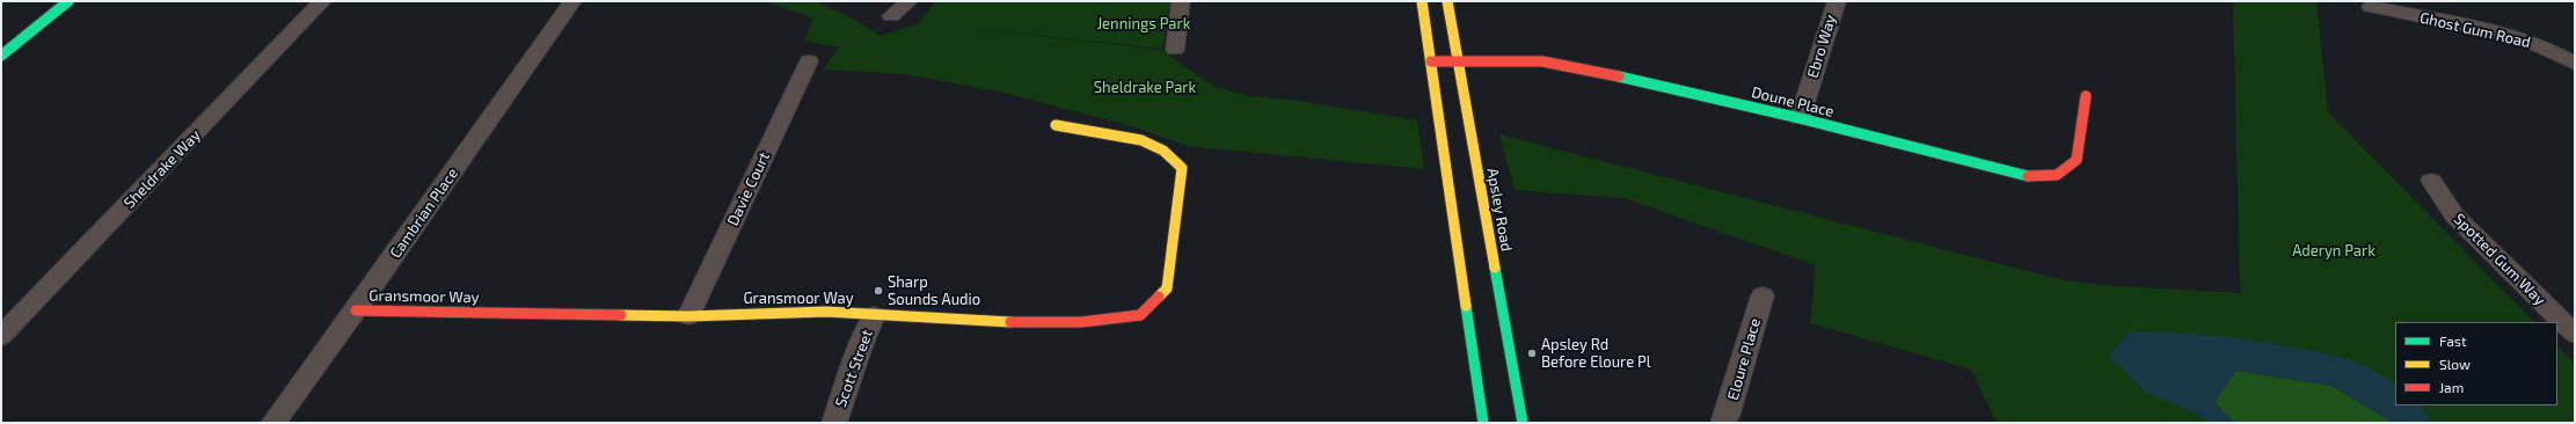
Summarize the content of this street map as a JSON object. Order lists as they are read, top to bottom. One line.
{"streets":{"street":["Ghost Gum Road","Ebro Way","Doune Place","Sheldrake Way","Davie Court","Apsley Road","Cambrian Place","Spotted Gum Way","Gransmoor Way","Eloure Place","Scott Street"]},"crossings":[["Ebro Way","Doune Place"],["Doune Place","Apsley Road"],["Davie Court","Gransmoor Way"],["Cambrian Place","Gransmoor Way"],["Gransmoor Way","Scott Street"]],"parks":["Jennings Park","Sheldrake Park","Aderyn Park"],"places":["Sharp Sounds Audio","Apsley Rd Before Eloure Pl"],"legend":["Fast","Slow","Jam"]}
